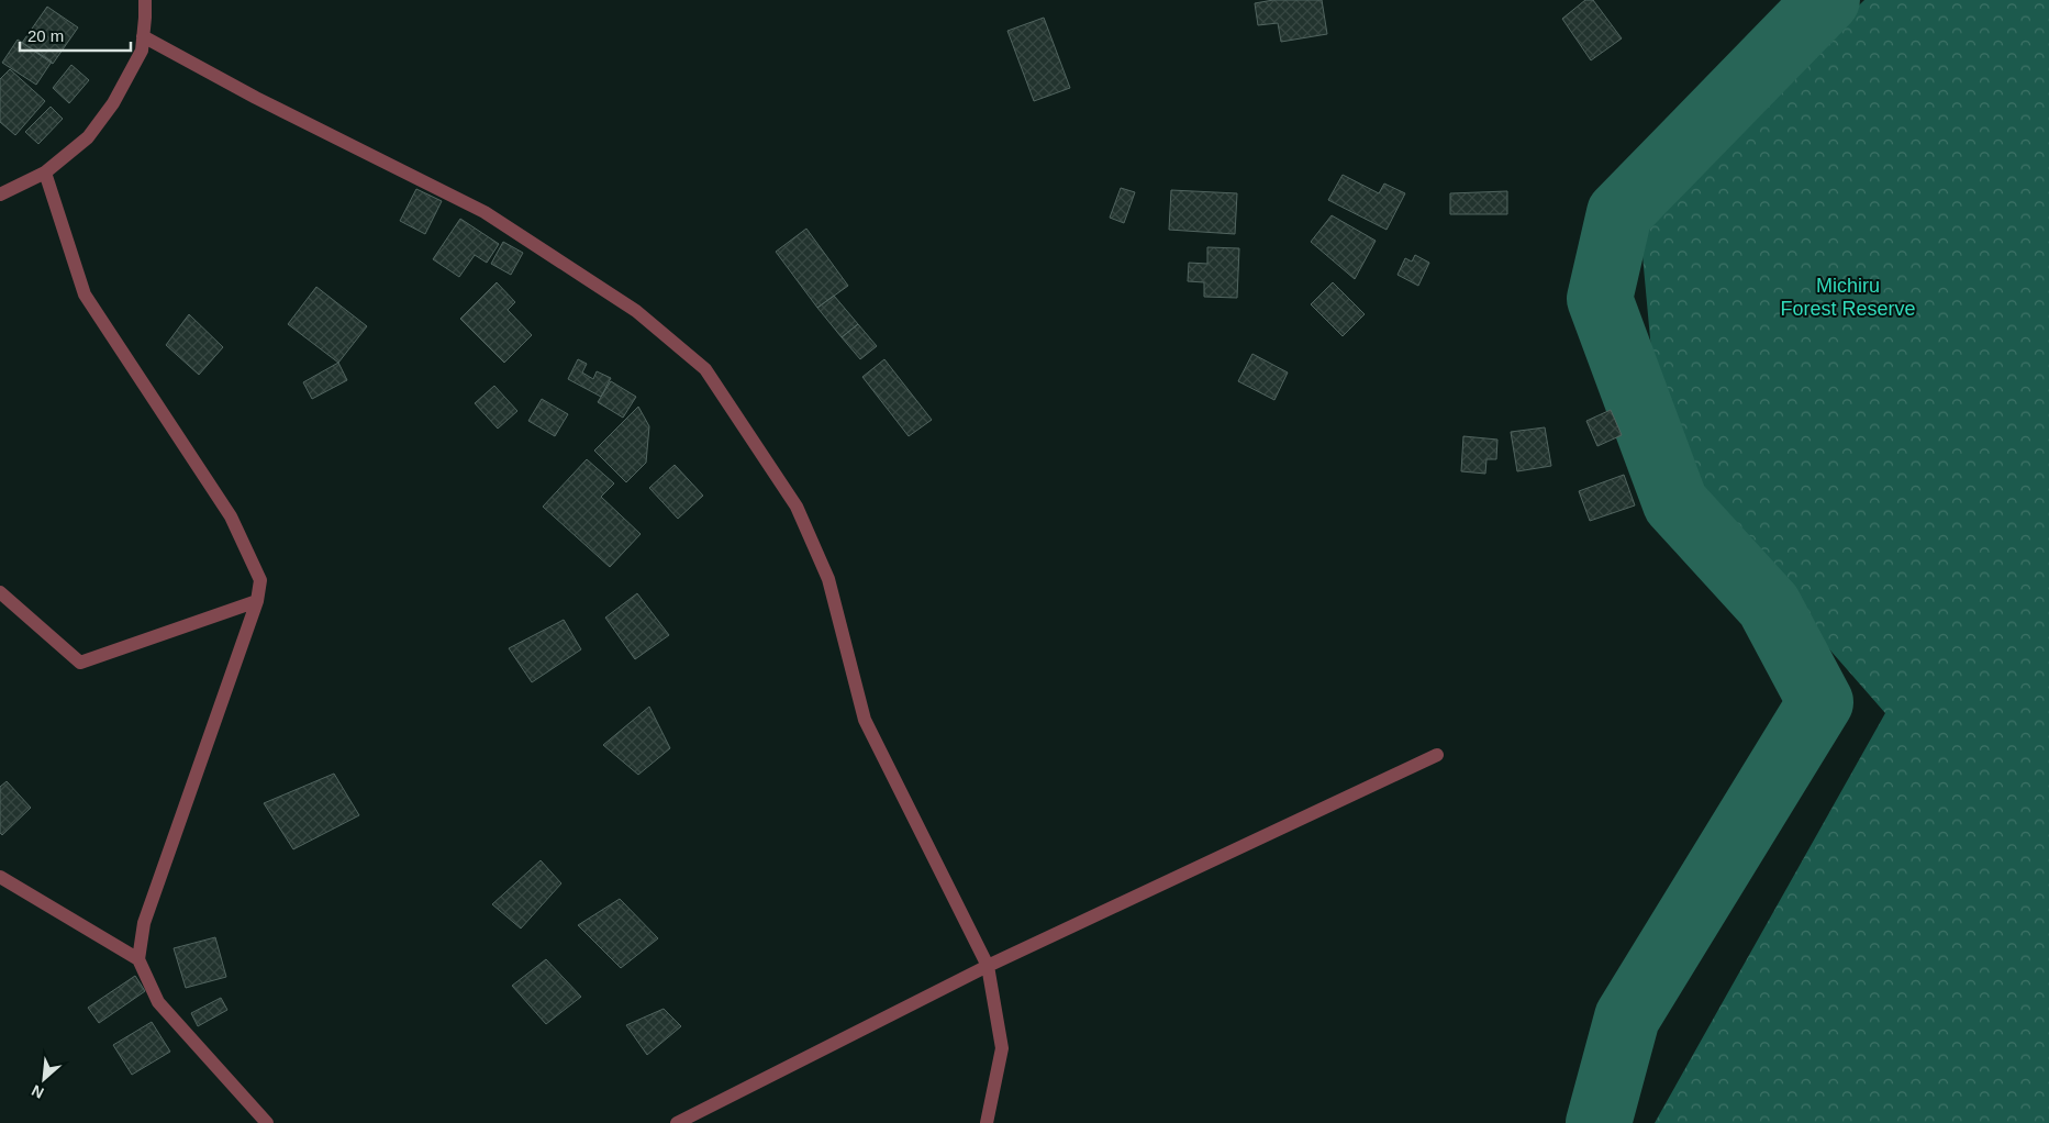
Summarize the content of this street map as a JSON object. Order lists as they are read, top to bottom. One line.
{"parks":["Michiru Forest Reserve"],"scale_bar":"20 m","north":"bottom left"}
